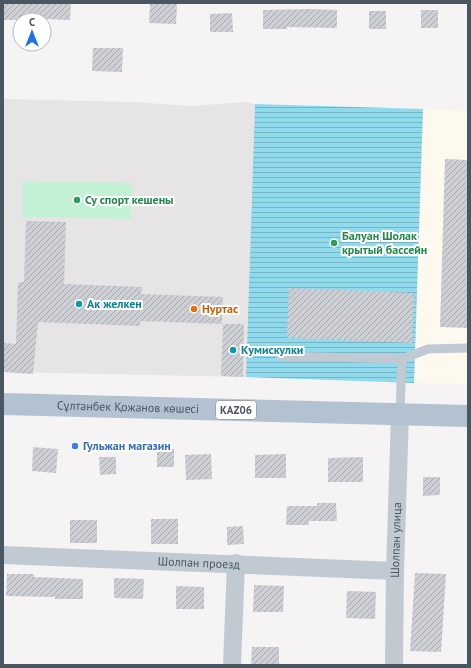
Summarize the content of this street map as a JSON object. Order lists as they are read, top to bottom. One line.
{"streets":{"main road":["Сұлтанбек Қожанов көшесі","KАZ06"],"street":["Шолпан улица","Шолпан проезд"]},"crossings":[["Сұлтанбек Қожанов көшесі","Шолпан улица"],["Шолпан улица","Шолпан проезд"]],"places":["Су спорт кешены","Балуан Шолак крытый бассейн","Ак желкен","Нуртас","Кумискулки","Гульжан магазин"],"north":"top"}
